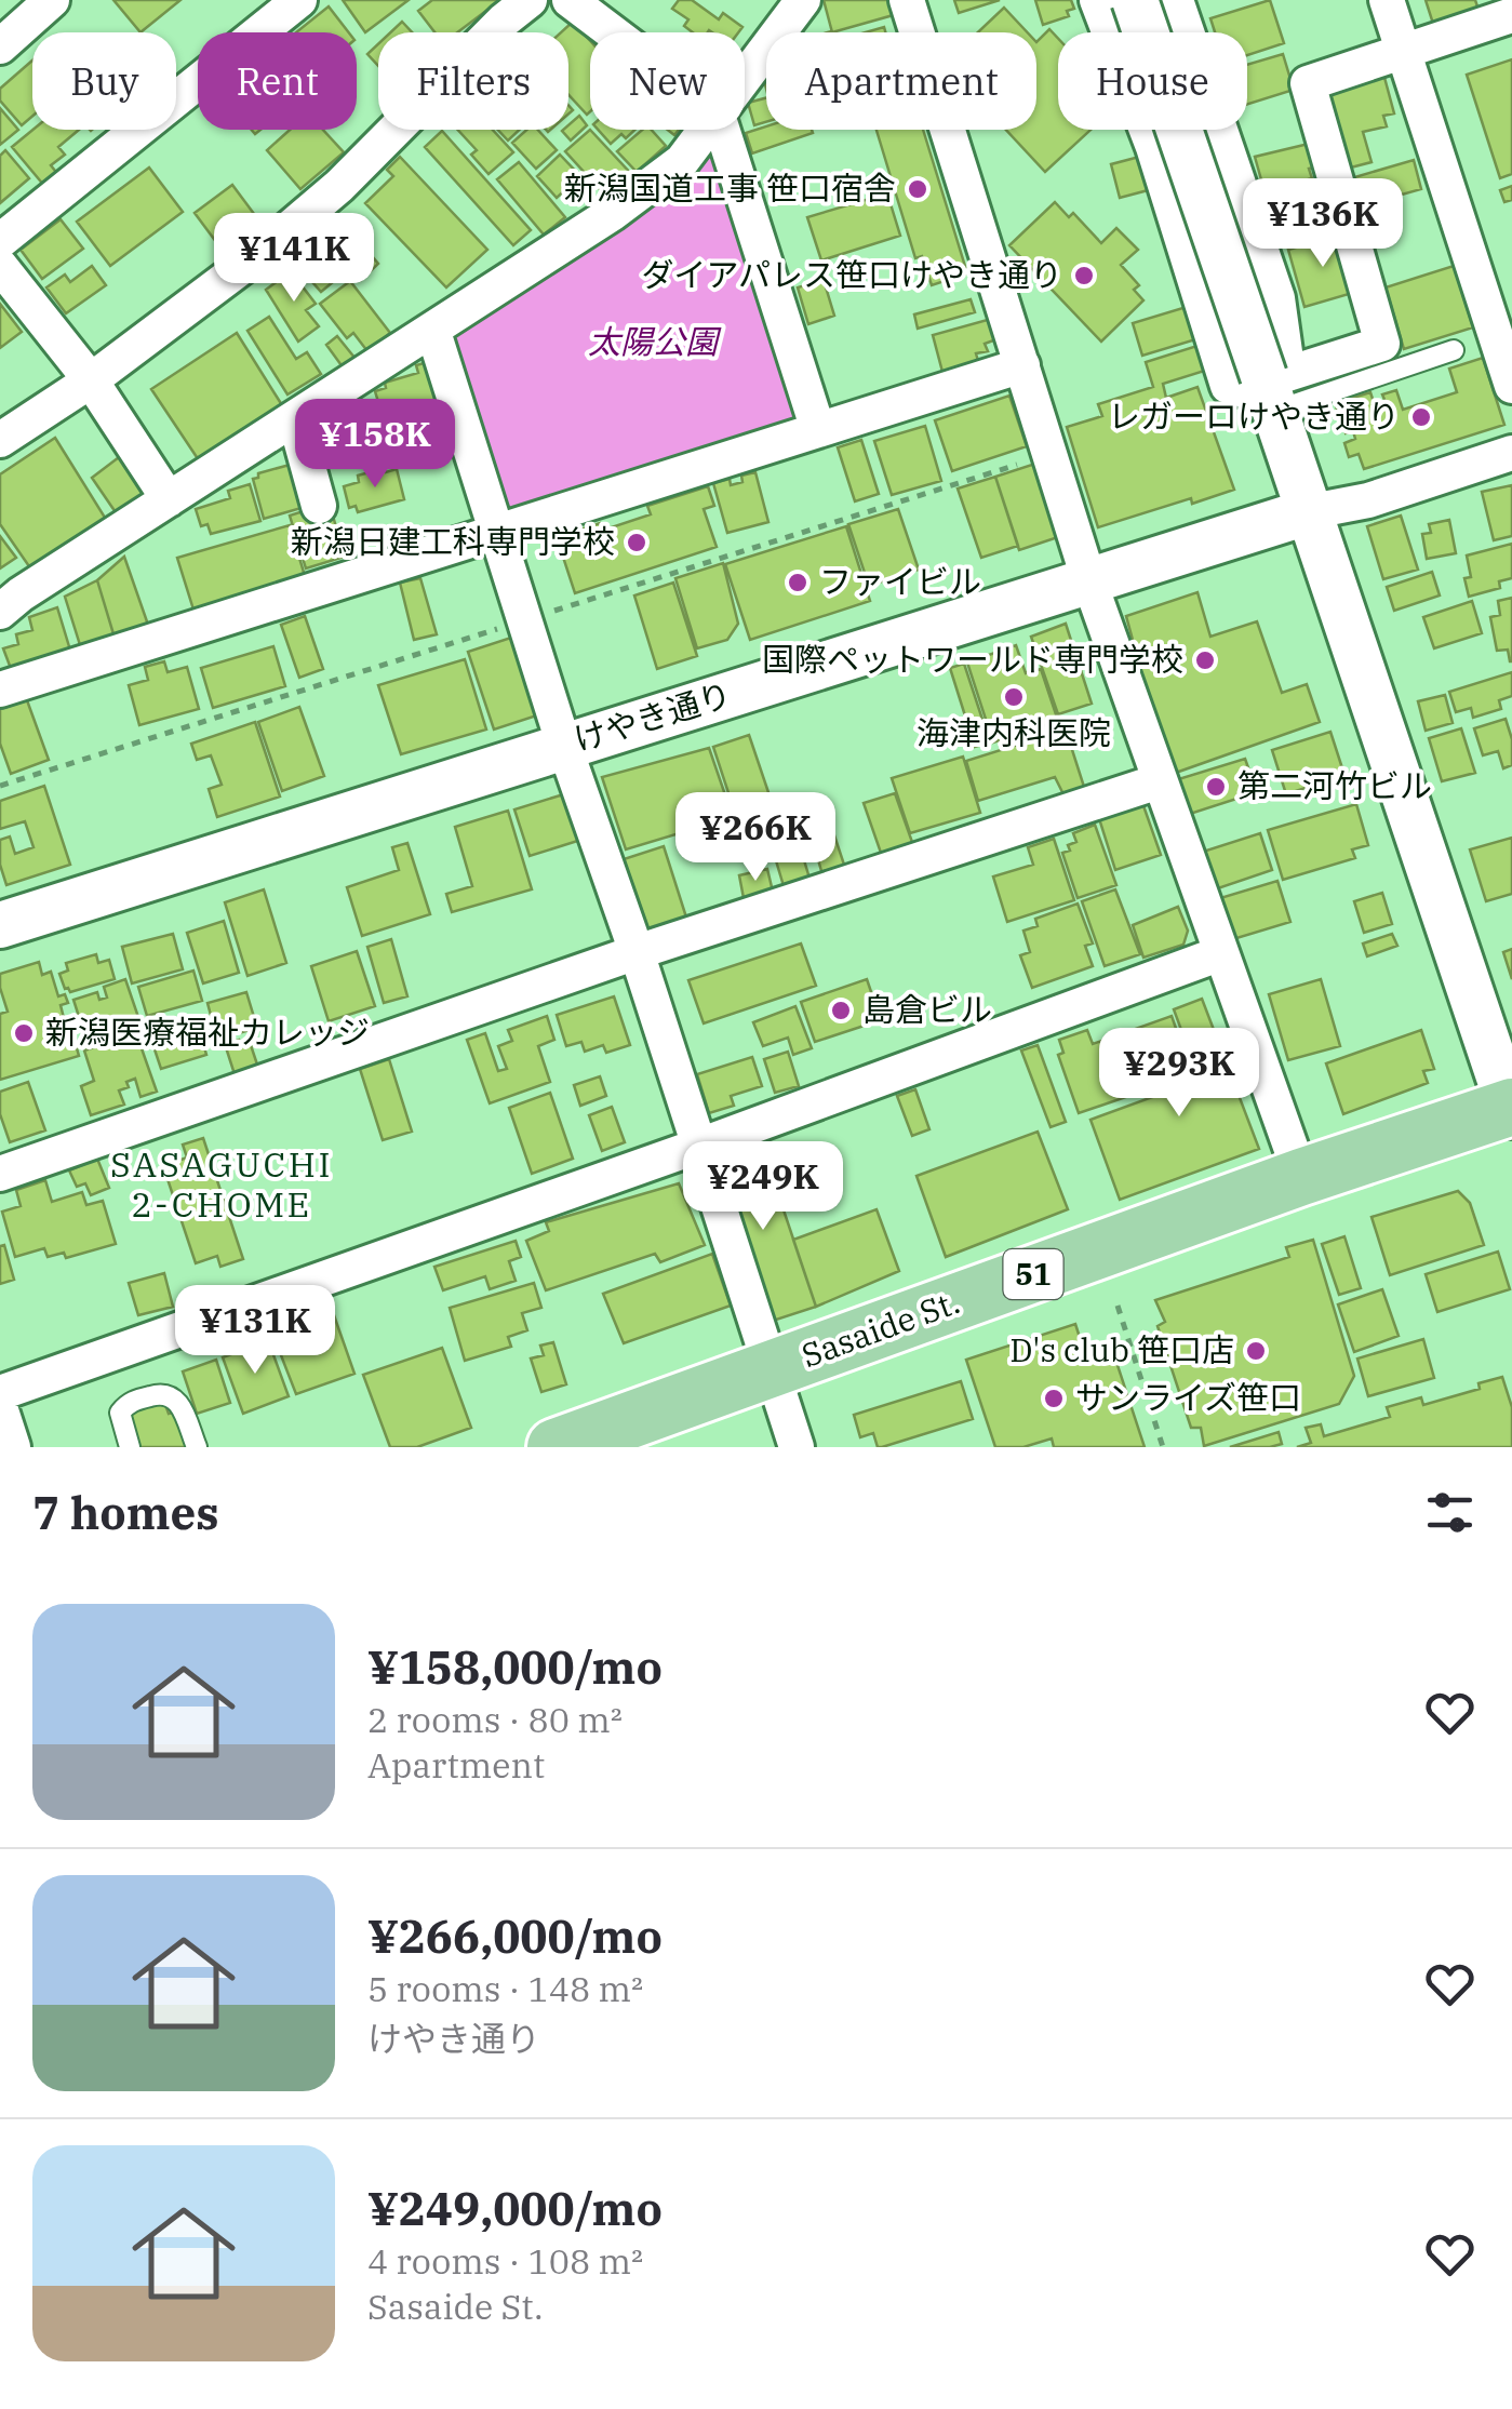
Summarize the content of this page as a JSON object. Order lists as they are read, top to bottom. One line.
{"streets":{"main road":["51","Sasaide St."],"street":["けやき通り"]},"districts":["SASAGUCHI 2-CHOME"],"parks":["太陽公園"],"places":["新潟国道工事 笹口宿舎","ダイアパレス笹口けやき通り","レガーロけやき通り","新潟日建工科専門学校","ファイビル","国際ペットワールド専門学校","海津内科医院","第二河竹ビル","島倉ビル","新潟医療福祉カレッジ","D's club 笹口店","サンライズ笹口"],"page":{"chip":["Buy","Rent","Filters","New","Apartment","House"],"price":["¥136K","¥141K","¥158K","¥266K","¥293K","¥249K","¥131K"],"heading":"7 homes","list":[{"name":"¥158,000/mo","note":"2 rooms · 80 m² · Apartment"},{"name":"¥266,000/mo","note":"5 rooms · 148 m² · けやき通り"},{"name":"¥249,000/mo","note":"4 rooms · 108 m² · Sasaide St."}]}}
